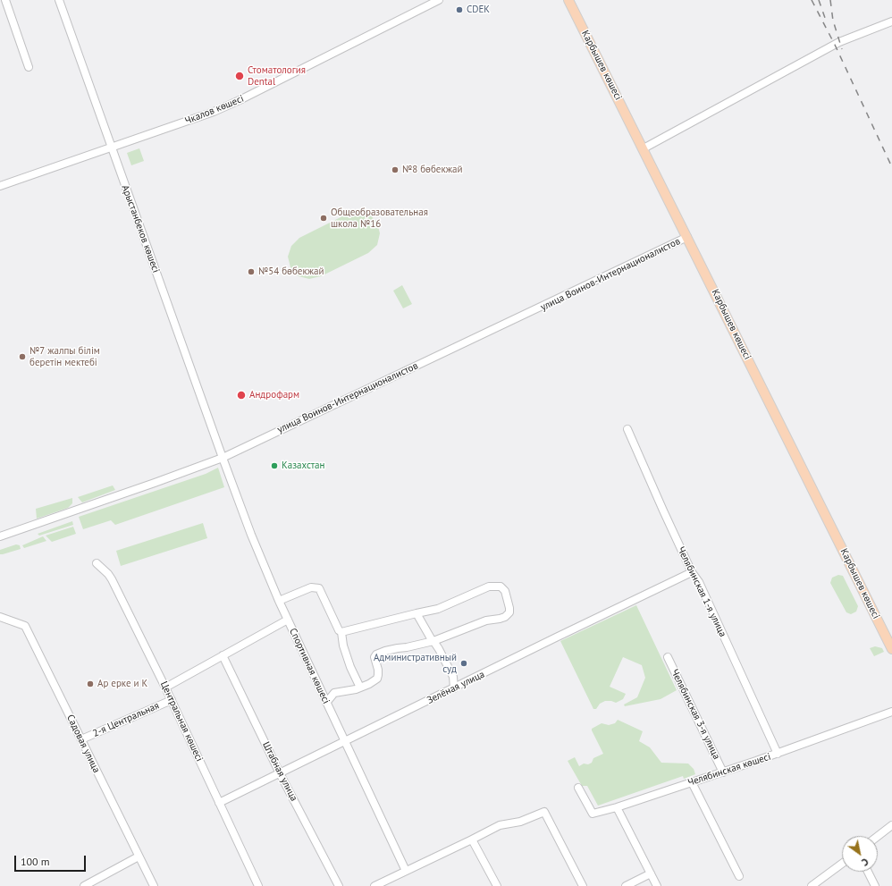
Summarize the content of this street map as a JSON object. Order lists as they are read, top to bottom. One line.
{"streets":{"main road":["Карбышев көшесі"],"street":["Чкалов көшесі","Арыстанбеков көшесі","улица Воинов-Интернационалистов","Челябинская 1-я улица","Спортивная көшесі","Зелёная улица","Челябинская 3-я улица","2-я Центральная","Центральная көшесі","Садовая улица","Челябинская көшесі","Штабная улица"]},"crossings":[["Карбышев көшесі","улица Воинов-Интернационалистов"],["Чкалов көшесі","Арыстанбеков көшесі"],["Арыстанбеков көшесі","улица Воинов-Интернационалистов"],["Арыстанбеков көшесі","Спортивная көшесі"],["улица Воинов-Интернационалистов","Спортивная көшесі"],["Челябинская 1-я улица","Зелёная улица"],["Челябинская 1-я улица","Челябинская көшесі"],["Спортивная көшесі","Зелёная улица"],["Зелёная улица","Центральная көшесі"],["Зелёная улица","Штабная улица"],["Челябинская 3-я улица","Челябинская көшесі"],["2-я Центральная","Центральная көшесі"],["2-я Центральная","Садовая улица"]],"places":["CDEK","Стоматология Dental","№8 бөбекжай","Общеобразовательная школа №16","№54 бөбекжай","№7 жалпы білім беретін мектебі","Андрофарм","Казахстан","Административный суд","Ар ерке и К"],"scale_bar":"100 m","north":"bottom right"}
